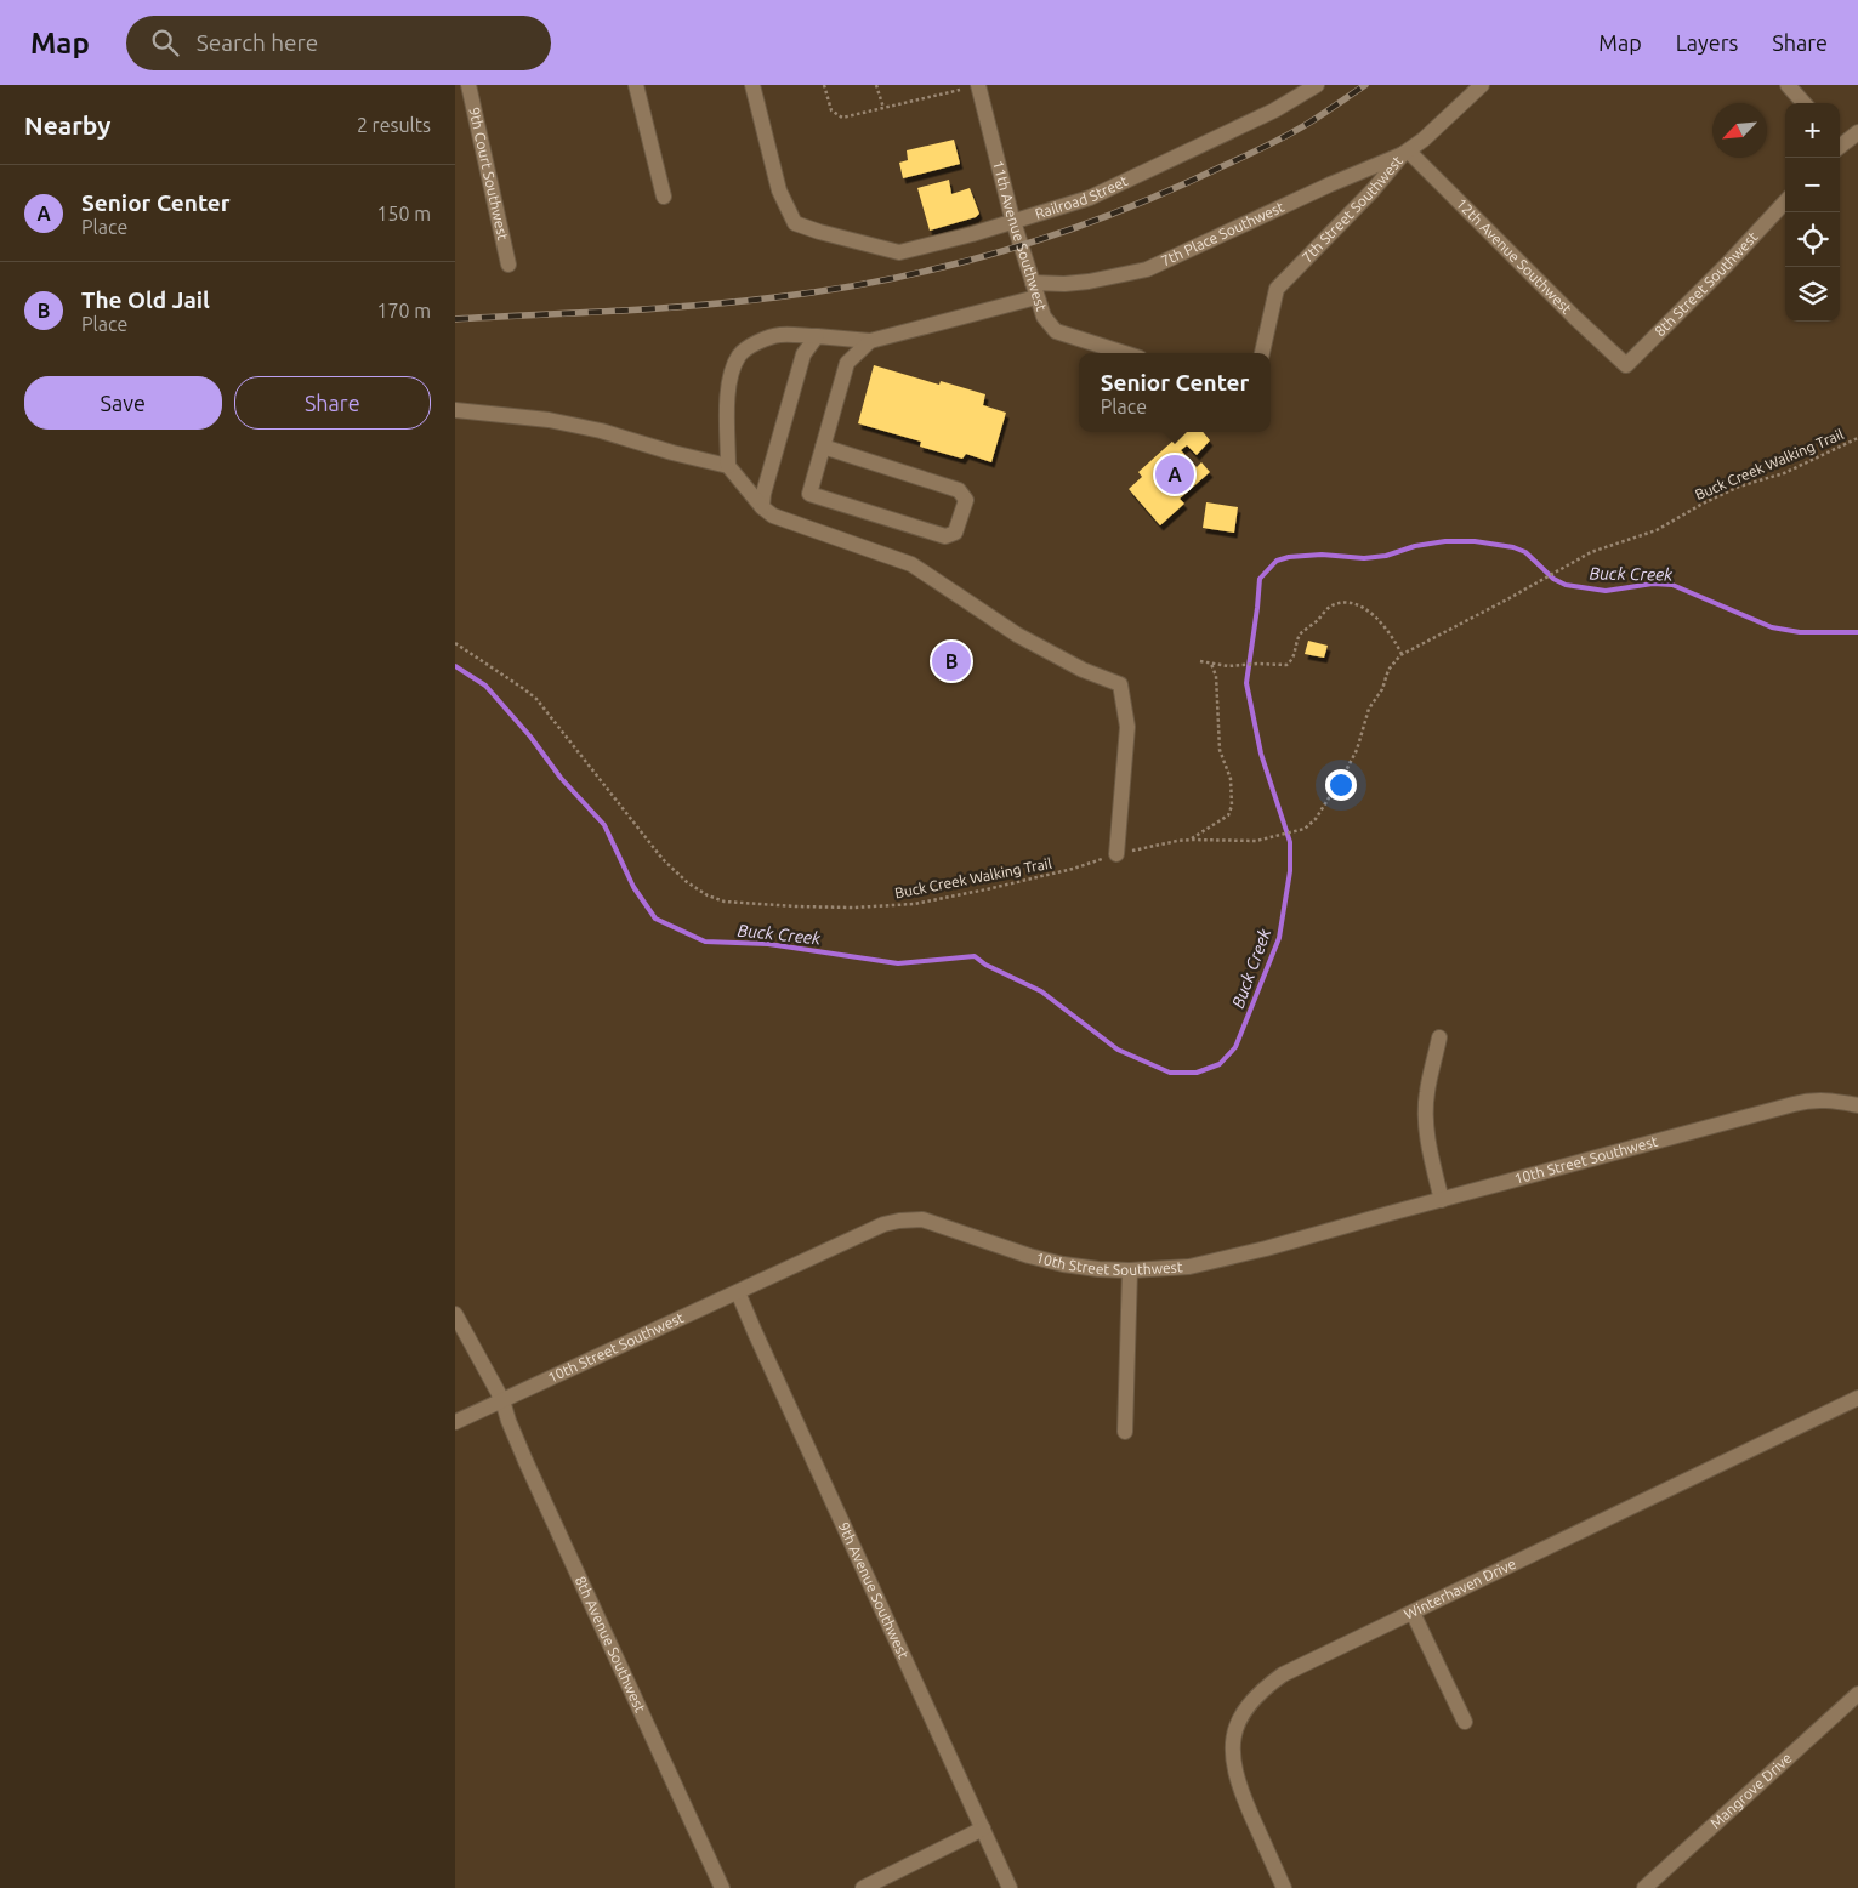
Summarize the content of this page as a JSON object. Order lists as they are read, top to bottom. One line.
{"streets":{"street":["9th Court Southwest","Railroad Street","7th Street Southwest","11th Avenue Southwest","7th Place Southwest","12th Avenue Southwest","8th Street Southwest","10th Street Southwest","Winterhaven Drive","9th Avenue Southwest","8th Avenue Southwest","Mangrove Drive"],"path":["Buck Creek Walking Trail"]},"crossings":[["Railroad Street","11th Avenue Southwest"],["7th Street Southwest","7th Place Southwest"],["7th Street Southwest","12th Avenue Southwest"],["11th Avenue Southwest","7th Place Southwest"],["7th Place Southwest","12th Avenue Southwest"],["12th Avenue Southwest","8th Street Southwest"],["10th Street Southwest","9th Avenue Southwest"],["10th Street Southwest","8th Avenue Southwest"]],"water":["Buck Creek"],"north":"bottom left","page":{"header":"Map","search":"Search here","nav":["Map","Layers","Share"],"heading":["Nearby","2 results"],"map_buttons":["+","−"],"list":[{"mark":"A","name":"Senior Center","note":"Place","value":"150 m"},{"mark":"B","name":"The Old Jail","note":"Place","value":"170 m"}],"popup":["Senior Center","Place"],"buttons":["Save","Share"],"pins":["A","B"]}}
